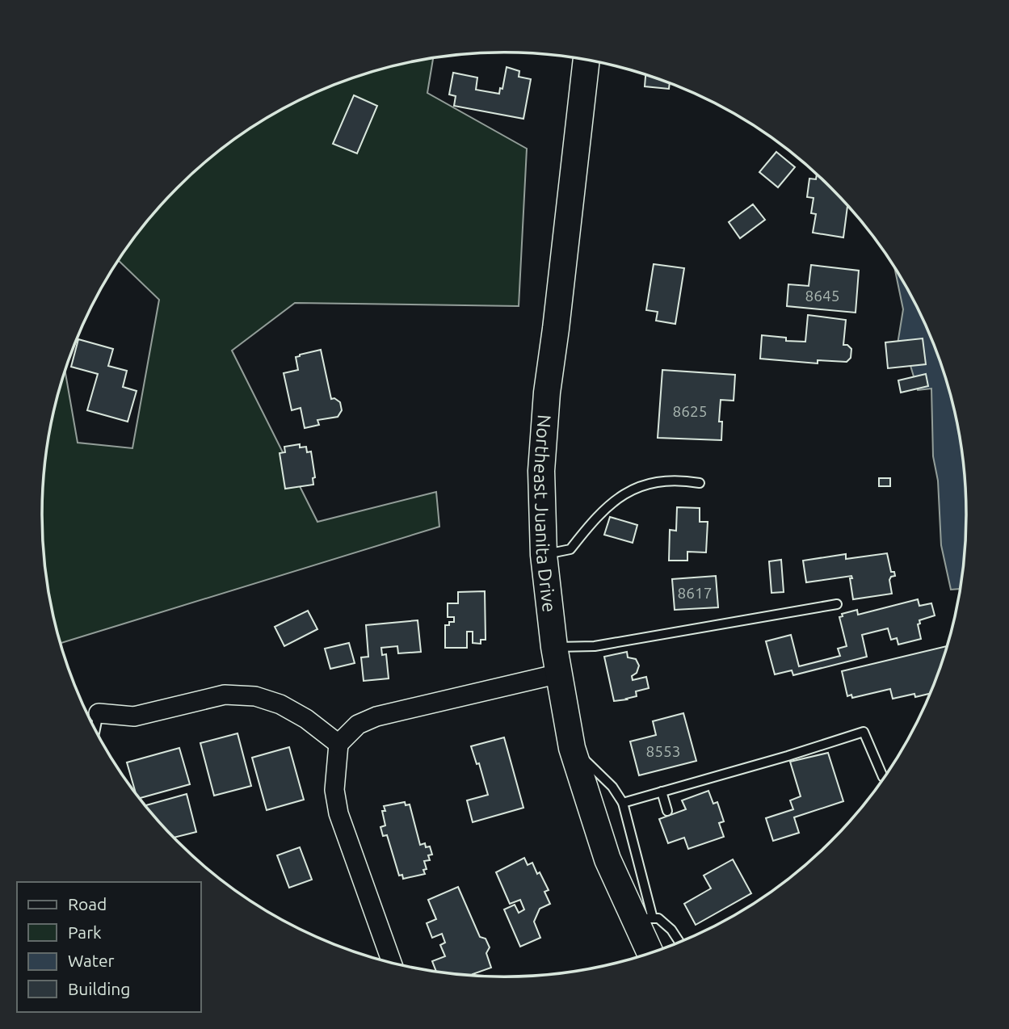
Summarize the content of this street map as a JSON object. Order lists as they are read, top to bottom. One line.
{"streets":{"main road":["Northeast Juanita Drive"]},"house_numbers":["8645","8625","8617","8553"],"legend":["Road","Park","Water","Building"]}
